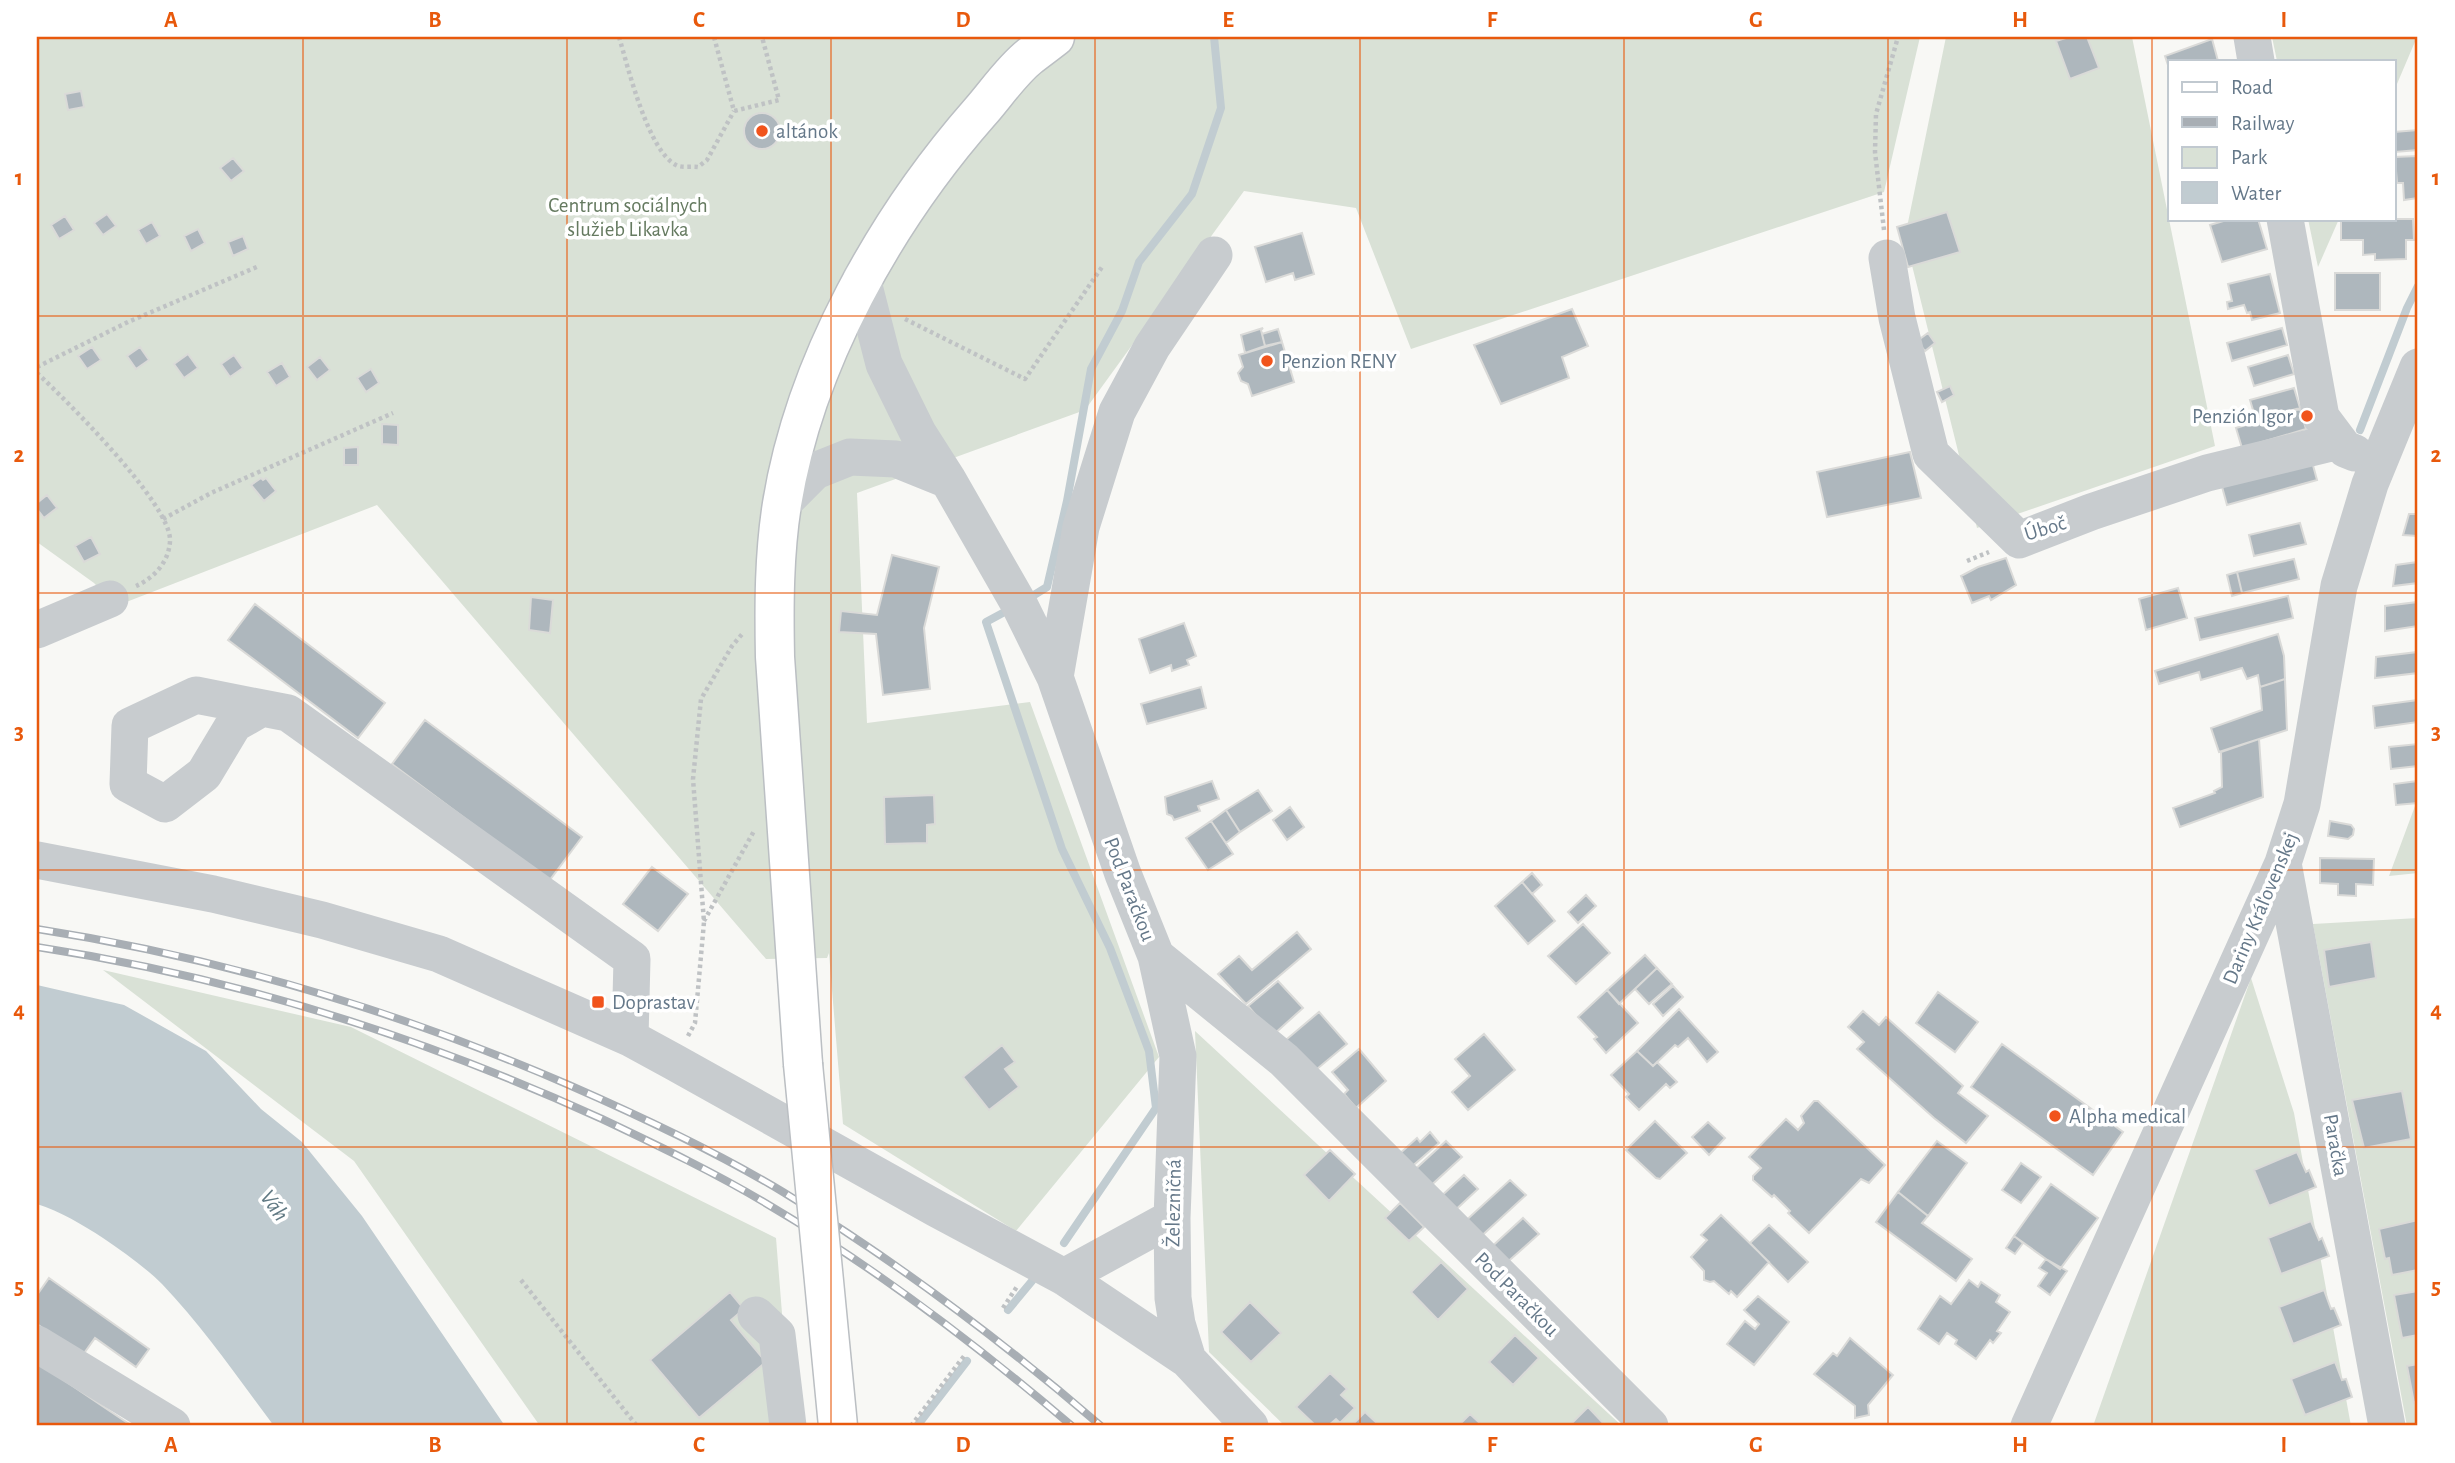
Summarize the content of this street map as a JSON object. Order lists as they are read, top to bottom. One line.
{"streets":{"street":["Úboč","Pod Paračkou","Dariny Kráľovenskej","Paračka","Železničná"]},"crossings":[["Pod Paračkou","Železničná"],["Dariny Kráľovenskej","Paračka"]],"water":["Váh"],"parks":["Centrum sociálnych služieb Likavka"],"places":{"other":["altánok","Penzion RENY","Penzión Igor","Alpha medical"],"transit":["Doprastav"]},"legend":["Road","Railway","Park","Water"],"grid":{"columns":["A","B","C","D","E","F","G","H","I"],"rows":["1","2","3","4","5"]}}
